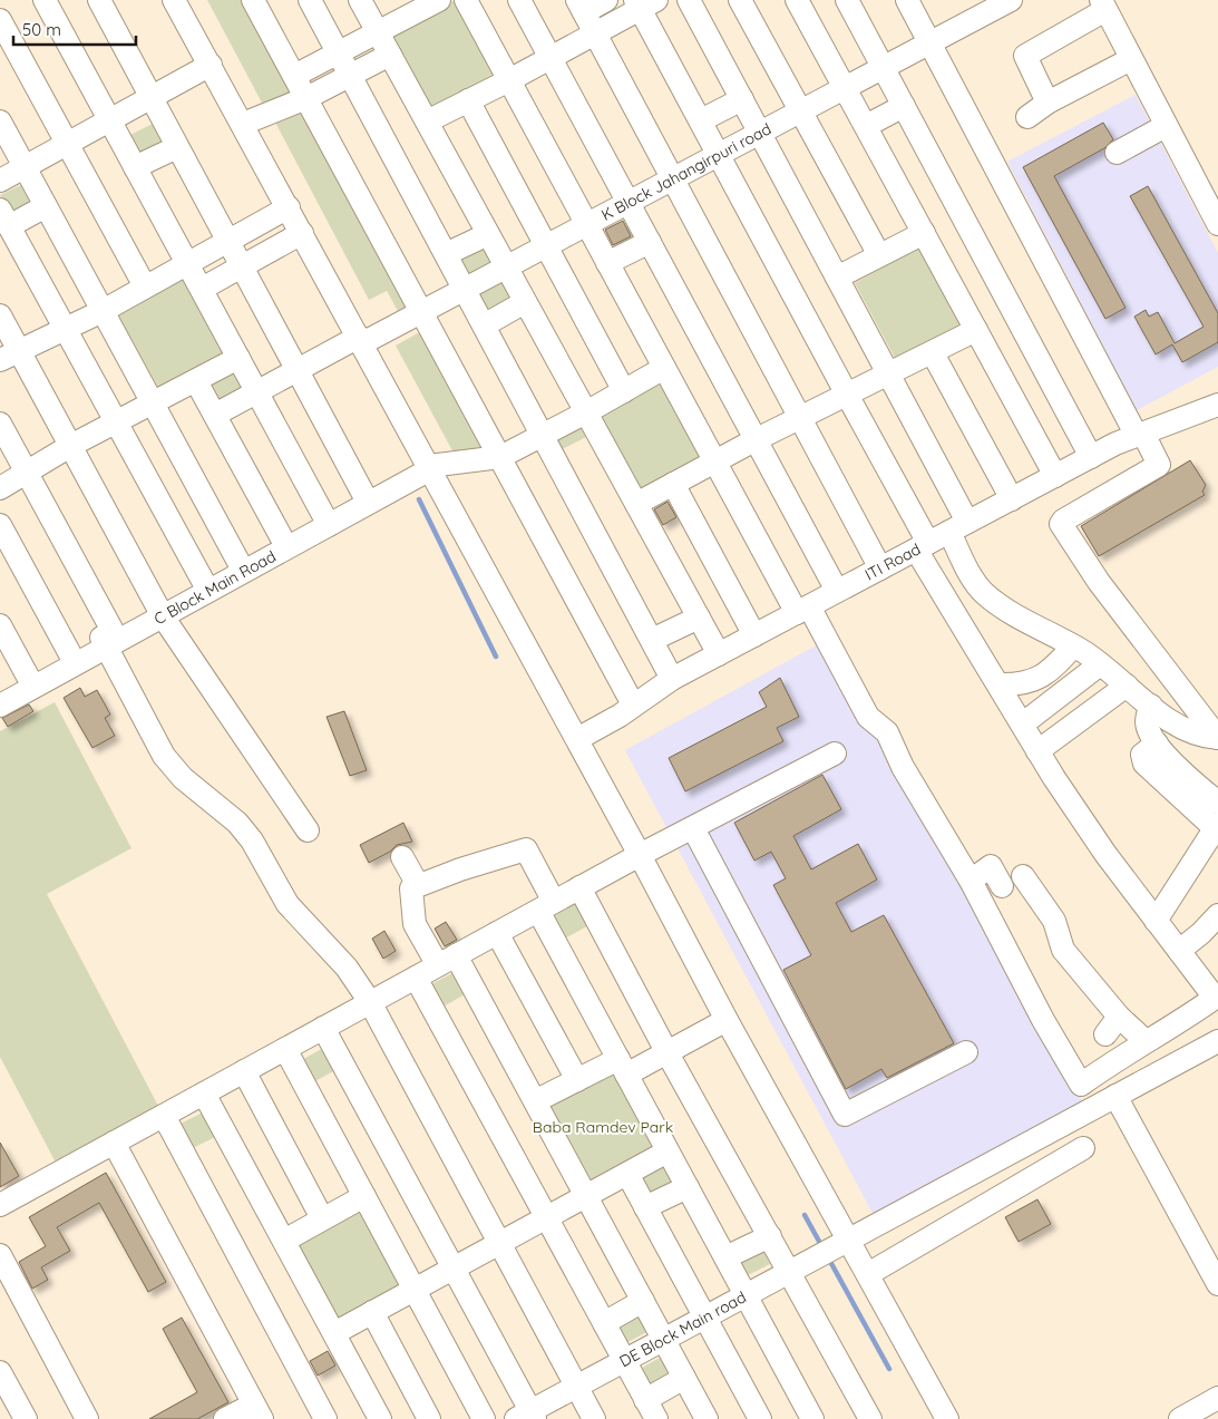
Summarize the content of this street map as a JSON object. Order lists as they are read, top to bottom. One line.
{"streets":{"street":["K Block Jahangirpuri road","ITI Road","C Block Main Road","DE Block Main road"]},"parks":["Baba Ramdev Park"],"scale_bar":"50 m"}
